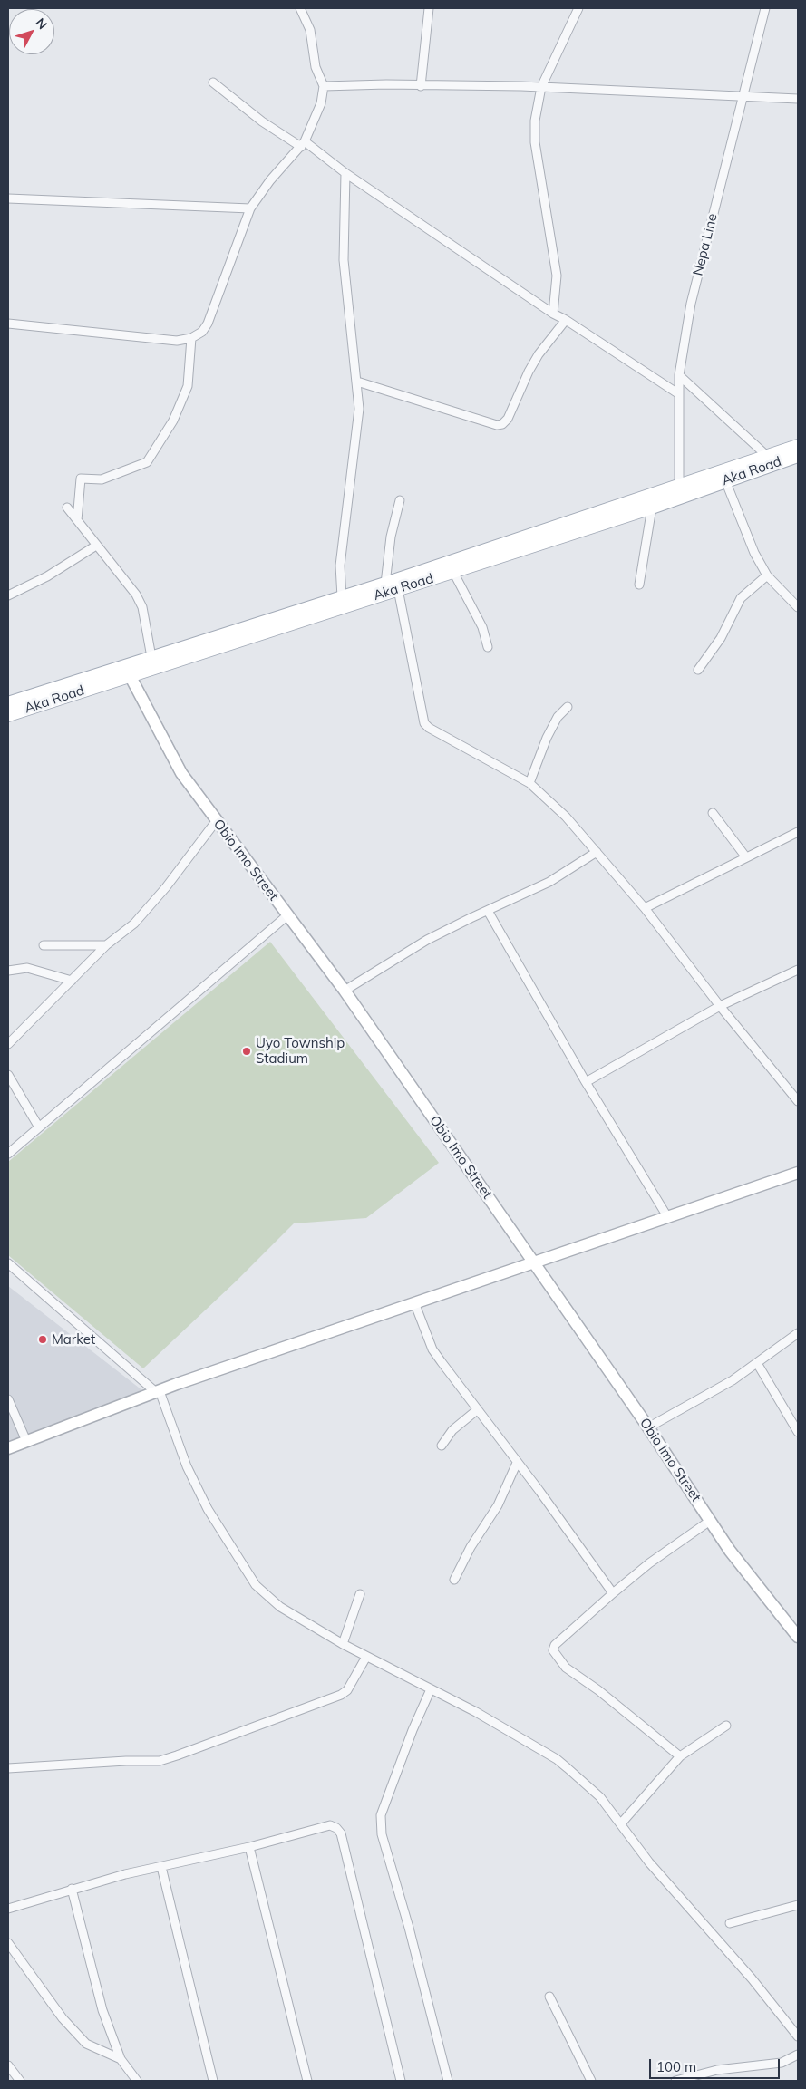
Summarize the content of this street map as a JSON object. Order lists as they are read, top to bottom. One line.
{"streets":{"main road":["Aka Road"],"street":["Nepa Line","Obio Imo Street"]},"crossings":[["Nepa Line","Aka Road"],["Aka Road","Obio Imo Street"]],"places":["Uyo Township Stadium","Market"],"scale_bar":"100 m","north":"top right"}
